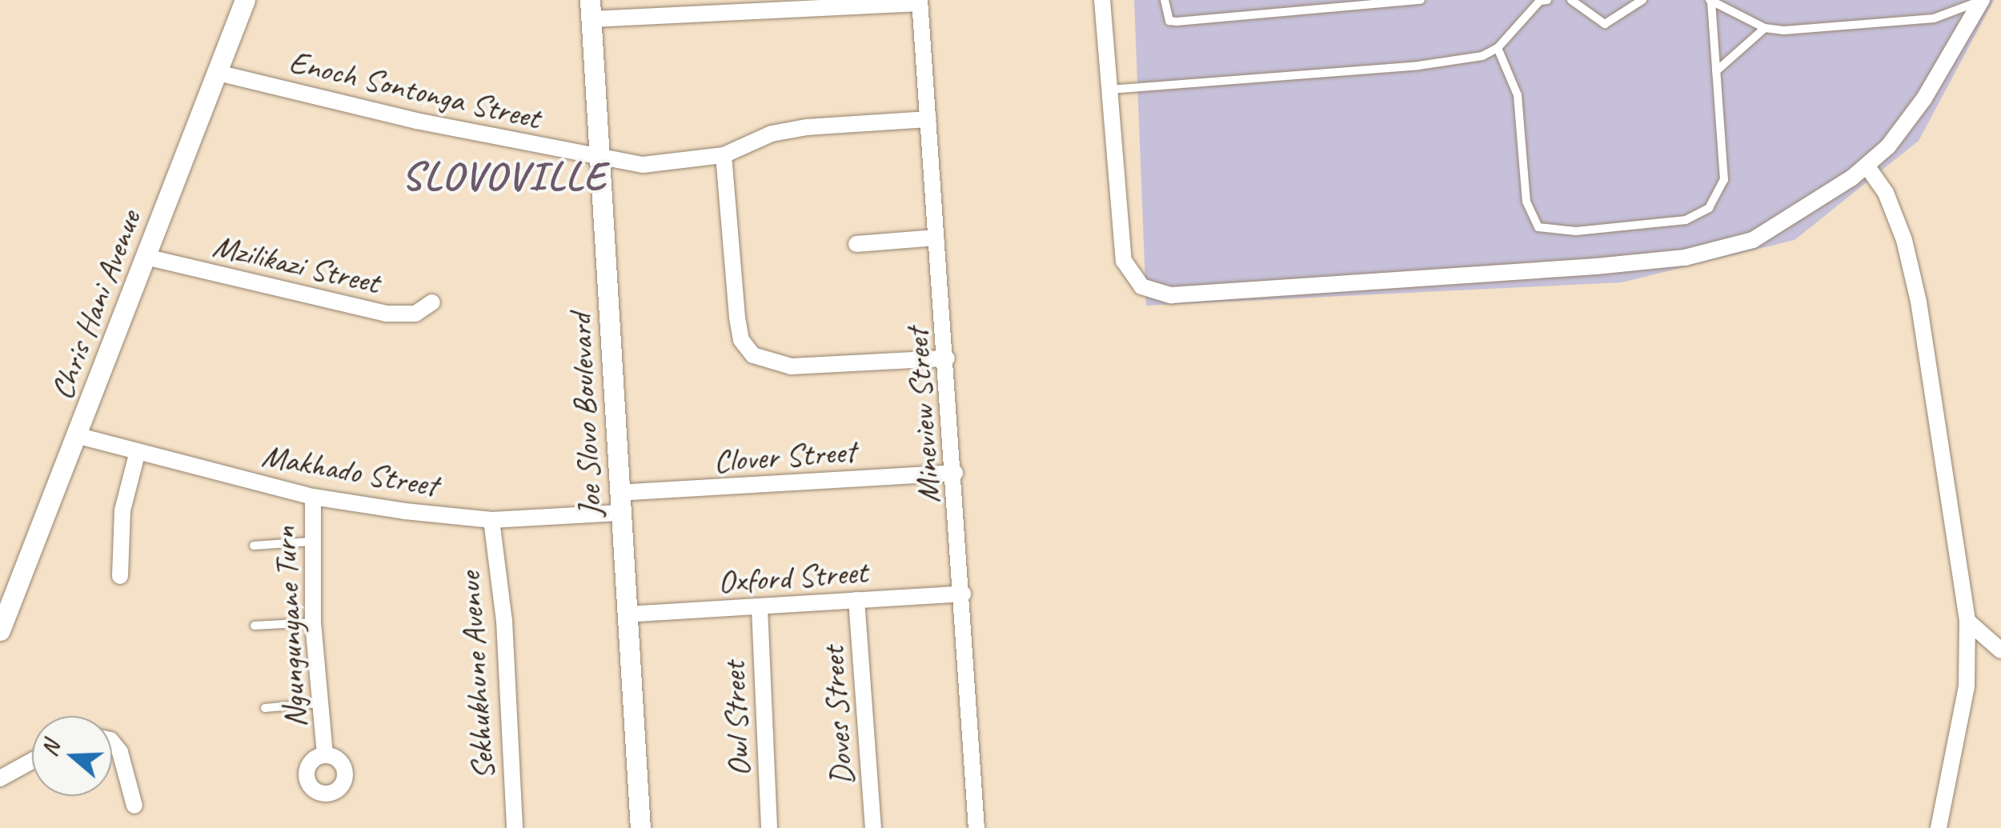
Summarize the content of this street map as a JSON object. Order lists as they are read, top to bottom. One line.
{"streets":{"street":["Enoch Sontonga Street","Mzilikazi Street","Chris Hani Avenue","Joe Slovo Boulevard","Mineview Street","Clover Street","Makhado Street","Oxford Street","Ngungunyane Turn","Sekhukhune Avenue","Doves Street","Owl Street"]},"crossings":[["Enoch Sontonga Street","Chris Hani Avenue"],["Enoch Sontonga Street","Joe Slovo Boulevard"],["Enoch Sontonga Street","Mineview Street"],["Mzilikazi Street","Chris Hani Avenue"],["Chris Hani Avenue","Makhado Street"],["Joe Slovo Boulevard","Clover Street"],["Joe Slovo Boulevard","Makhado Street"],["Joe Slovo Boulevard","Oxford Street"],["Mineview Street","Clover Street"],["Mineview Street","Oxford Street"],["Clover Street","Makhado Street"],["Makhado Street","Ngungunyane Turn"],["Makhado Street","Sekhukhune Avenue"],["Oxford Street","Doves Street"],["Oxford Street","Owl Street"]],"districts":["SLOVOVILLE"],"north":"left"}
